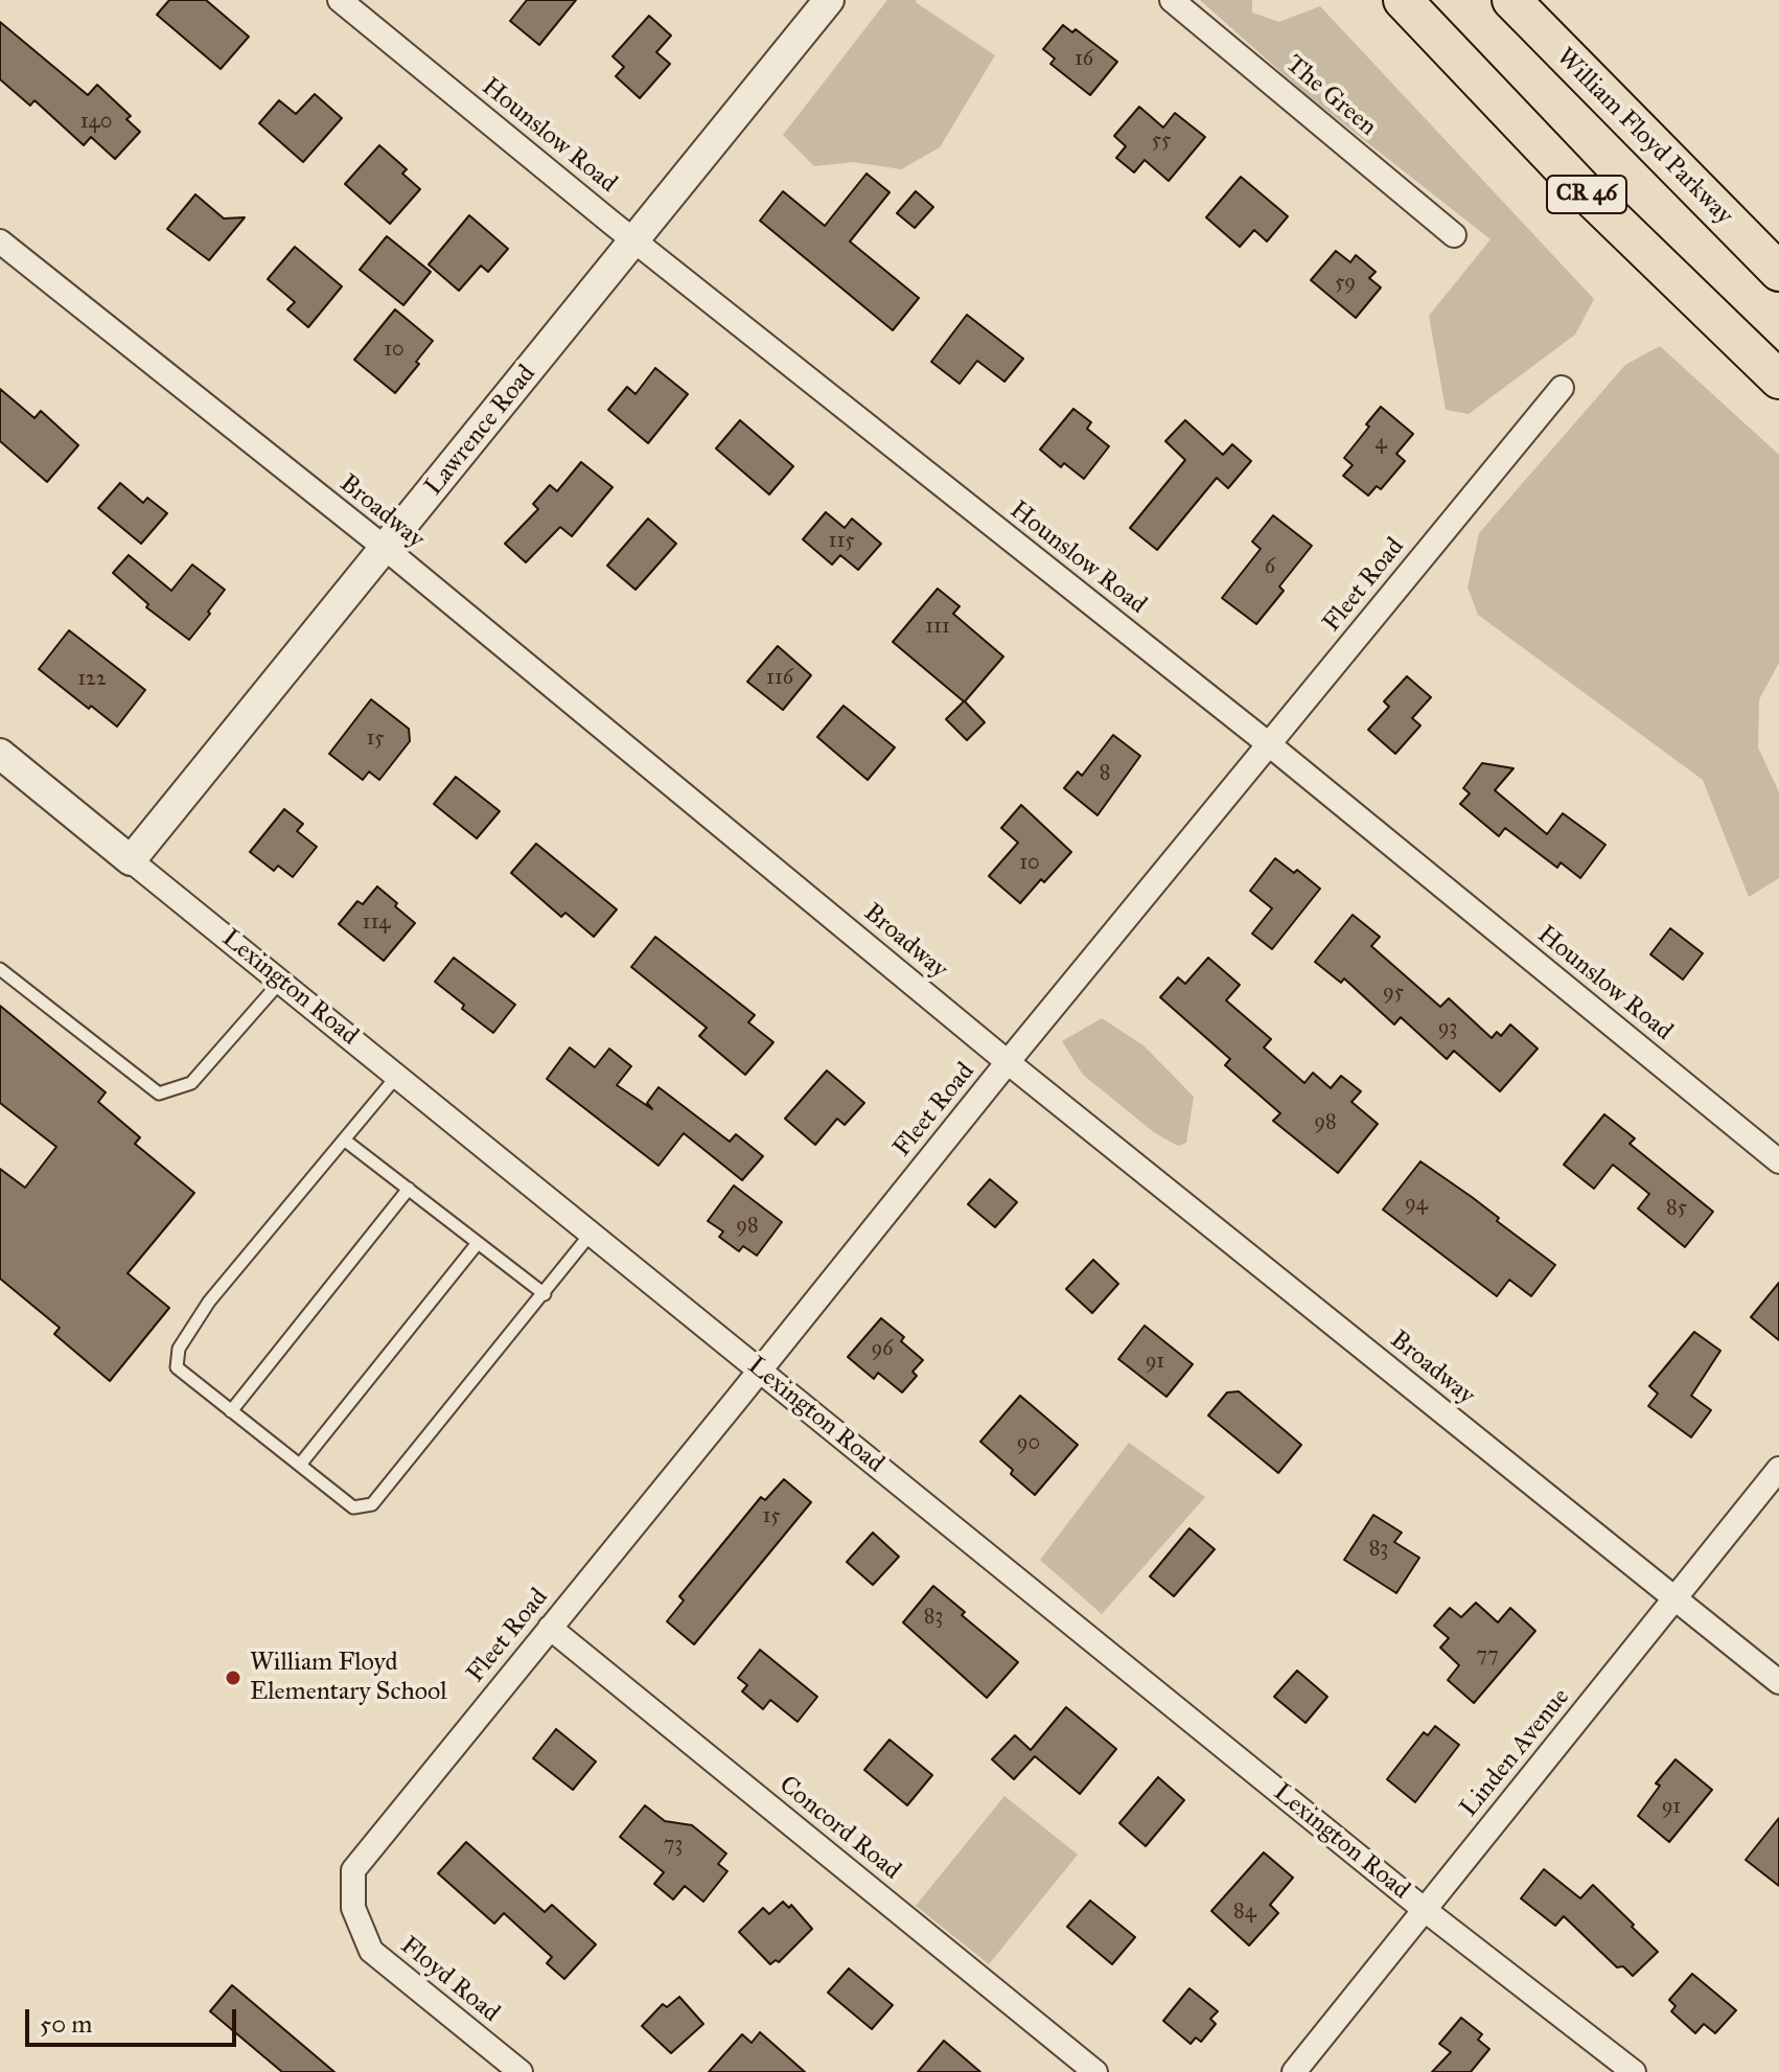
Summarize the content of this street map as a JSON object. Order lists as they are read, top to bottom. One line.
{"streets":{"highway":["William Floyd Parkway","CR 46"],"street":["The Green","Hounslow Road","Lawrence Road","Broadway","Fleet Road","Lexington Road","Linden Avenue","Concord Road","Floyd Road"]},"crossings":[["Hounslow Road","Lawrence Road"],["Hounslow Road","Fleet Road"],["Lawrence Road","Broadway"],["Lawrence Road","Lexington Road"],["Broadway","Fleet Road"],["Broadway","Linden Avenue"],["Fleet Road","Lexington Road"],["Fleet Road","Concord Road"],["Fleet Road","Floyd Road"],["Lexington Road","Linden Avenue"]],"places":["William Floyd Elementary School"],"house_numbers":["16","140","55","59","10","4","115","6","111","116","122","15","8","10","114","95","93","98","94","85","98","96","91","90","15","83","83","77","91","73","84"],"scale_bar":"50 m"}
